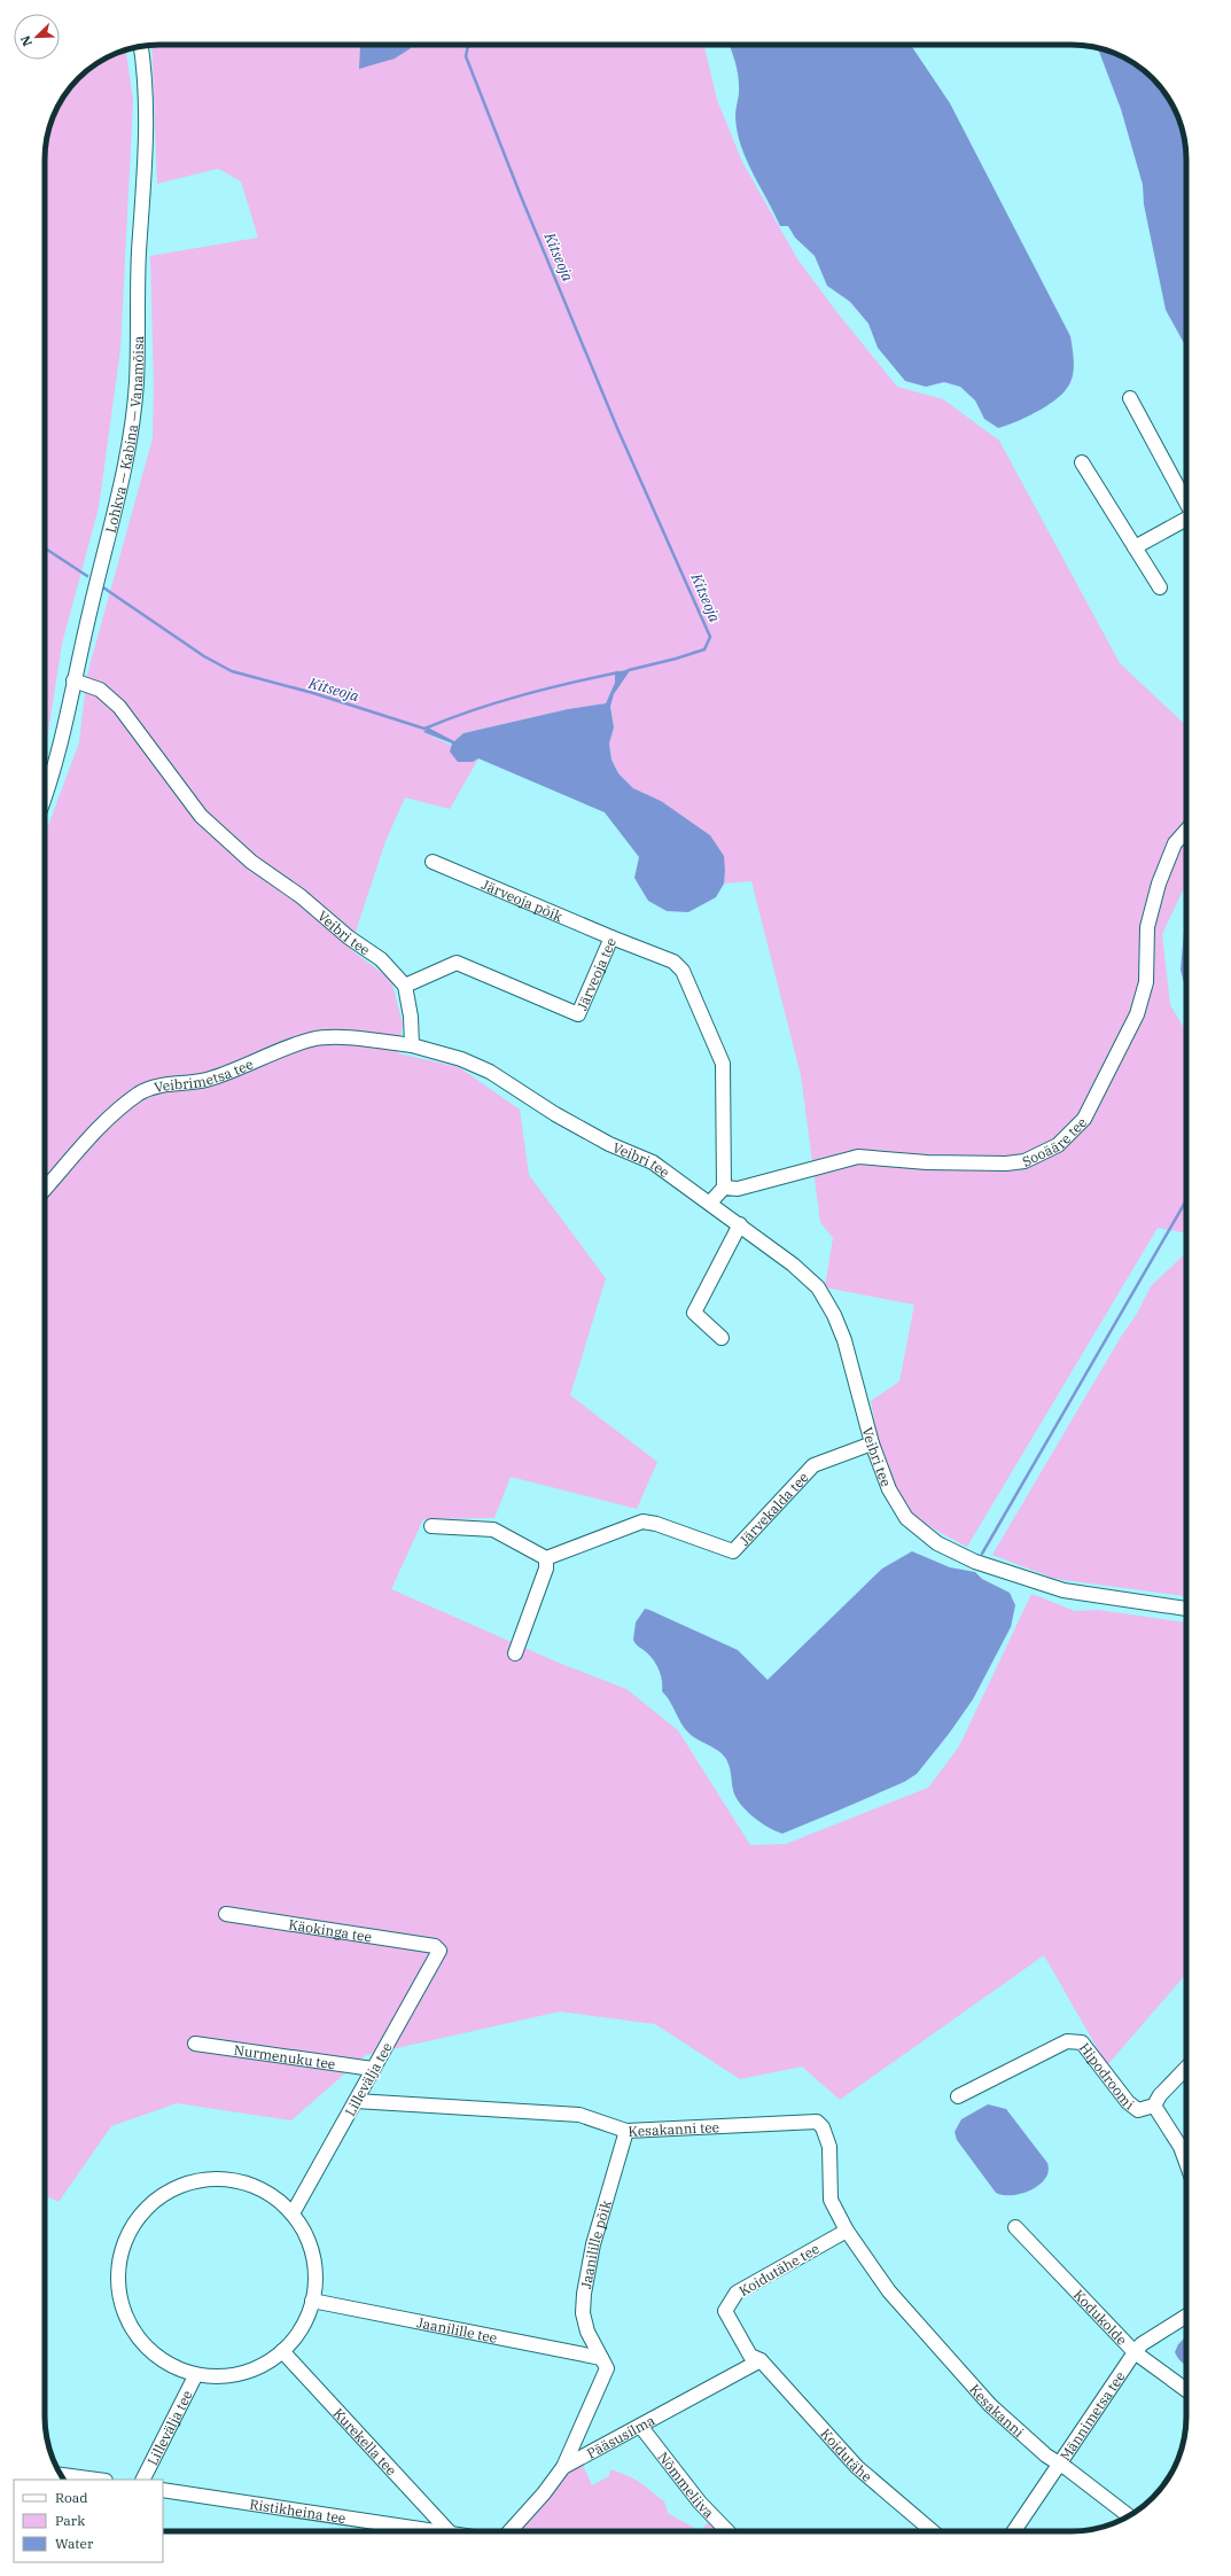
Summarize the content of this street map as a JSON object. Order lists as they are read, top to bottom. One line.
{"streets":{"street":["Lohkva — Kabina — Vanamõisa","Järveoja põik","Veibri tee","Järveoja tee","Veibrimetsa tee","Sooääre tee","Järvekalda tee","Käokinga tee","Nurmenuku tee","Hipodroomi","Lillevälja tee","Kesakanni tee","Jaanilille põik","Koidutähe tee","Kodukolde","Jaanilille tee","Kesakanni","Männimetsa tee","Pääsusilma","Kurekella tee","Koidutähe","Nõmmeliiva","Ristikheina tee"]},"crossings":[["Lohkva — Kabina — Vanamõisa","Veibri tee"],["Järveoja põik","Järveoja tee"],["Veibri tee","Järveoja tee"],["Veibri tee","Veibrimetsa tee"],["Veibri tee","Järvekalda tee"],["Järveoja tee","Sooääre tee"],["Käokinga tee","Lillevälja tee"],["Nurmenuku tee","Lillevälja tee"],["Lillevälja tee","Kesakanni tee"],["Lillevälja tee","Jaanilille tee"],["Lillevälja tee","Kurekella tee"],["Kesakanni tee","Jaanilille põik"],["Kesakanni tee","Koidutähe tee"],["Kesakanni tee","Kesakanni"],["Jaanilille põik","Jaanilille tee"],["Koidutähe tee","Pääsusilma"],["Koidutähe tee","Koidutähe"],["Kodukolde","Männimetsa tee"],["Kesakanni","Männimetsa tee"],["Pääsusilma","Koidutähe"],["Pääsusilma","Nõmmeliiva"],["Kurekella tee","Ristikheina tee"]],"water":["Kitseoja"],"legend":["Road","Park","Water"],"north":"bottom left"}
